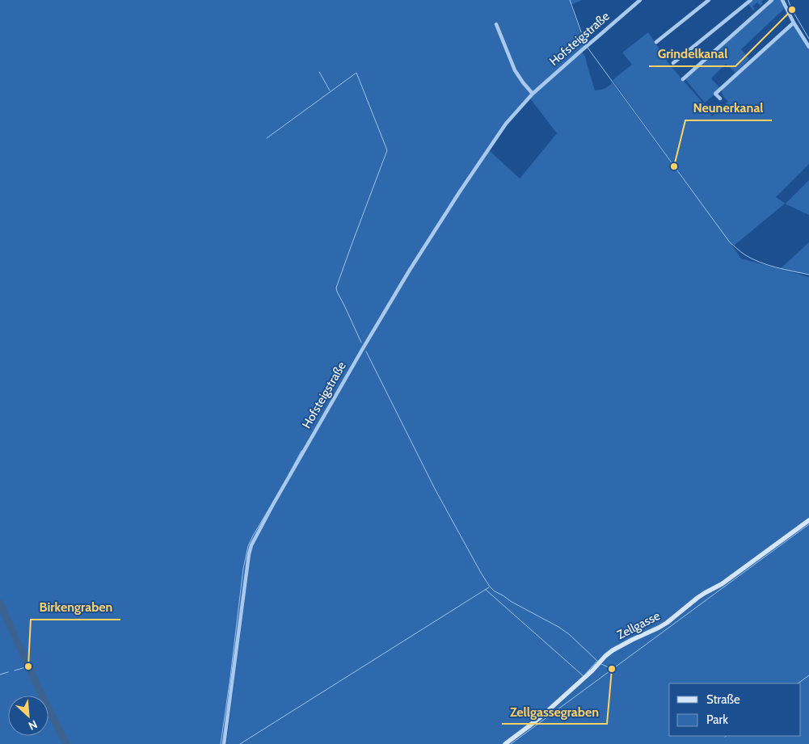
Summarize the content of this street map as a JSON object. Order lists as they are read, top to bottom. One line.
{"streets":{"main road":["Zellgasse"],"street":["Hofsteigstraße"]},"places":["Grindelkanal","Neunerkanal","Birkengraben","Zellgassegraben"],"legend":["Straße","Park"],"north":"bottom right"}
